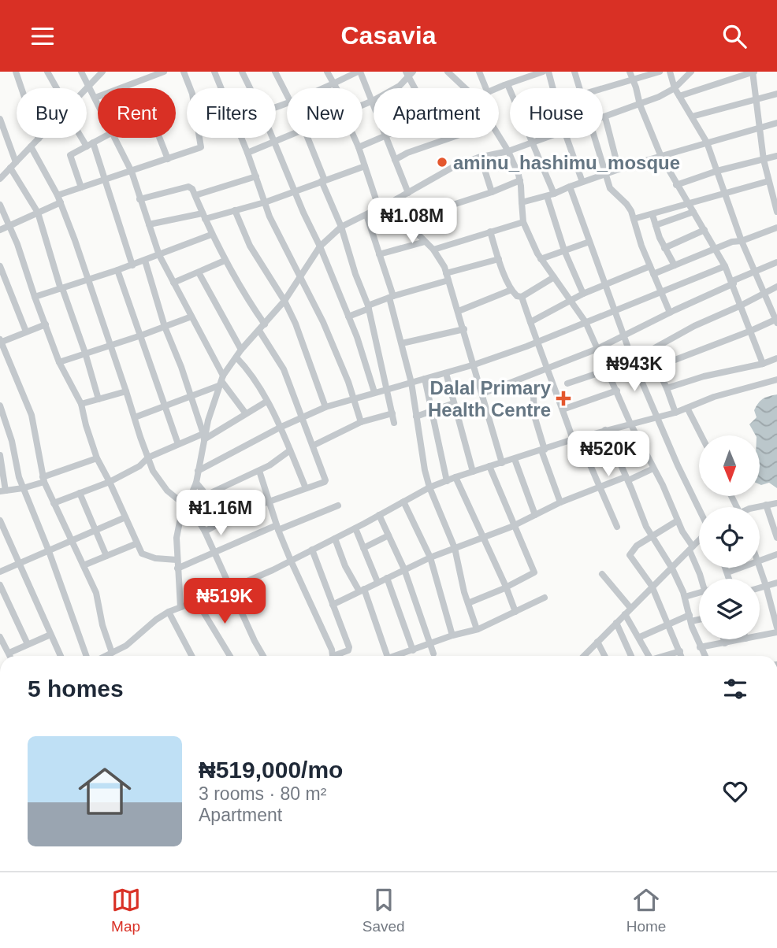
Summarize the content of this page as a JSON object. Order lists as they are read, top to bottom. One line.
{"places":{"other":["aminu_hashimu_mosque"],"health":["Dalal Primary Health Centre"]},"north":"bottom","page":{"header":"Casavia","chip":["Buy","Rent","Filters","New","Apartment","House"],"price":["₦1.08M","₦943K","₦520K","₦1.16M","₦519K"],"heading":"5 homes","list":[{"name":"₦519,000/mo","note":"3 rooms · 80 m² · Apartment"}],"tabs":["Map","Saved","Home"]}}
